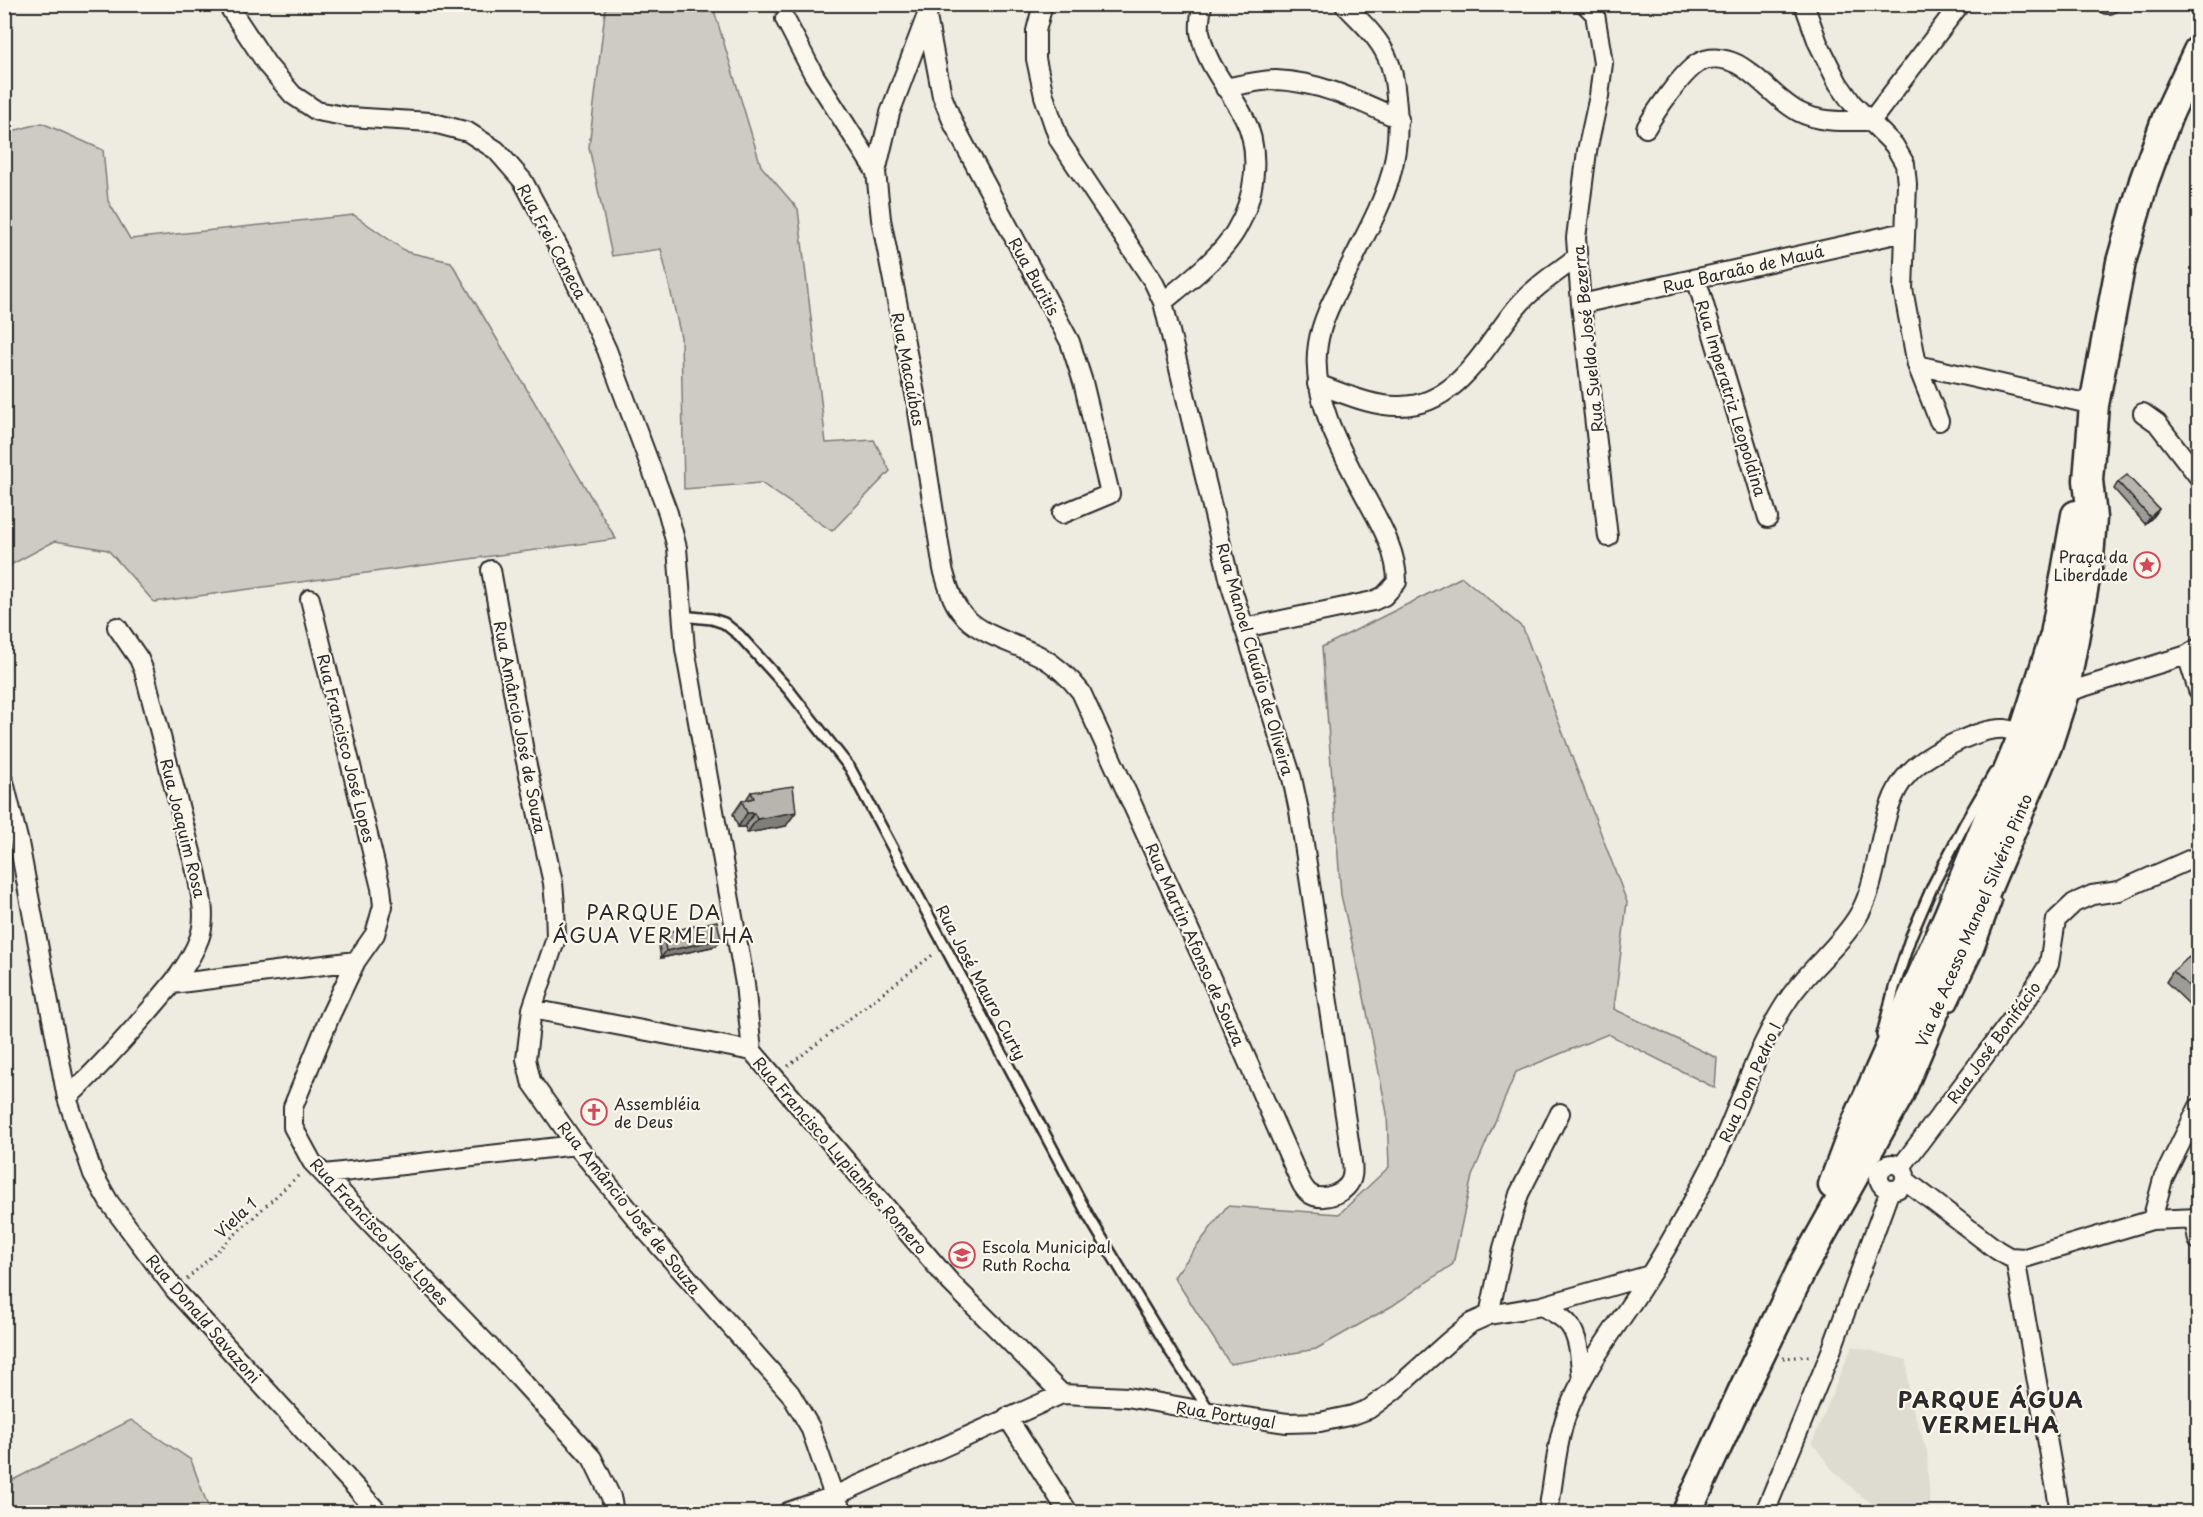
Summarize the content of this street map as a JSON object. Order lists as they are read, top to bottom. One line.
{"streets":{"main road":["Via de Acesso Manoel Silvério Pinto"],"street":["Rua Frei Caneca","Rua Baraão de Mauá","Rua Buritis","Rua Sueldo José Bezerra","Rua Macaúbas","Rua Imperatriz Leopoldina","Rua Manoel Claúdio de Oliveira","Rua Amâncio José de Souza","Rua Francisco José Lopes","Rua Joaquim Rosa","Rua Martin Afonso de Souza","Rua José Bonifácio","Rua Dom Pedro I","Rua Francisco Lupianhes Romero","Rua Donald Savazoni","Rua Portugal"],"lane":["Rua José Mauro Curty"],"path":["Viela 1"]},"crossings":[["Rua Frei Caneca","Rua José Mauro Curty"],["Rua Frei Caneca","Rua Francisco Lupianhes Romero"],["Rua Baraão de Mauá","Rua Sueldo José Bezerra"],["Rua Baraão de Mauá","Rua Imperatriz Leopoldina"],["Rua Buritis","Rua Macaúbas"],["Rua Macaúbas","Rua Martin Afonso de Souza"],["Rua Manoel Claúdio de Oliveira","Rua Martin Afonso de Souza"],["Rua Amâncio José de Souza","Rua Portugal"],["Rua Francisco José Lopes","Viela 1"],["Rua Joaquim Rosa","Rua Donald Savazoni"],["Via de Acesso Manoel Silvério Pinto","Rua José Bonifácio"],["Via de Acesso Manoel Silvério Pinto","Rua Dom Pedro I"],["Rua José Mauro Curty","Rua Francisco Lupianhes Romero"],["Rua José Mauro Curty","Rua Portugal"],["Rua Dom Pedro I","Rua Portugal"],["Rua Francisco Lupianhes Romero","Rua Portugal"],["Viela 1","Rua Donald Savazoni"]],"districts":["PARQUE DA ÁGUA VERMELHA","PARQUE ÁGUA VERMELHA"],"places":{"place":["Praça da Liberdade"],"church":["Assembléia de Deus"],"school or university":["Escola Municipal Ruth Rocha"]}}
